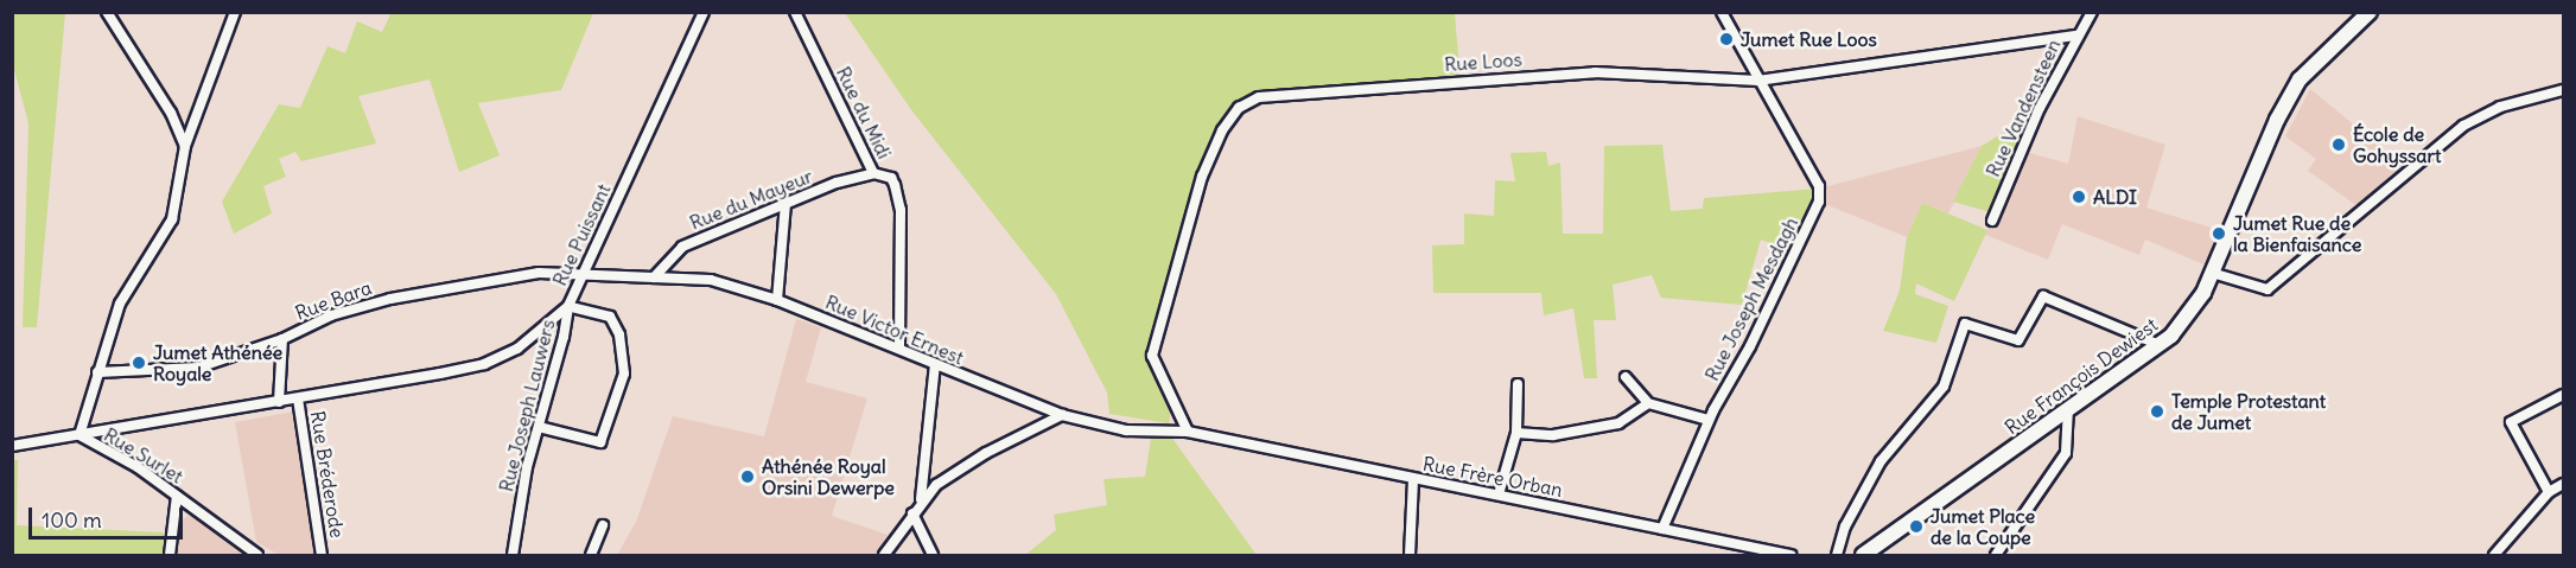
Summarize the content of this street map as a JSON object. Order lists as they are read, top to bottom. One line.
{"streets":{"street":["Rue Loos","Rue Vandensteen","Rue du Midi","Rue du Mayeur","Rue Puissant","Rue Joseph Mesdagh","Rue Bara","Rue Victor Ernest","Rue François Dewiest","Rue Joseph Lauwers","Rue Surlet","Rue Bréderode","Rue Frère Orban"]},"crossings":[["Rue Loos","Rue Vandensteen"],["Rue Loos","Rue Joseph Mesdagh"],["Rue Loos","Rue Victor Ernest"],["Rue Loos","Rue Frère Orban"],["Rue du Midi","Rue du Mayeur"],["Rue du Midi","Rue Victor Ernest"],["Rue du Mayeur","Rue Victor Ernest"],["Rue Puissant","Rue Bara"],["Rue Puissant","Rue Victor Ernest"],["Rue Puissant","Rue Joseph Lauwers"],["Rue Puissant","Rue Surlet"],["Rue Puissant","Rue Bréderode"],["Rue Joseph Mesdagh","Rue Frère Orban"],["Rue Bara","Rue Victor Ernest"],["Rue Victor Ernest","Rue Frère Orban"]],"places":["Jumet Rue Loos","École de Gohyssart","ALDI","Jumet Rue de la Bienfaisance","Jumet Athénée Royale","Temple Protestant de Jumet","Athénée Royal Orsini Dewerpe","Jumet Place de la Coupe"],"scale_bar":"100 m"}
